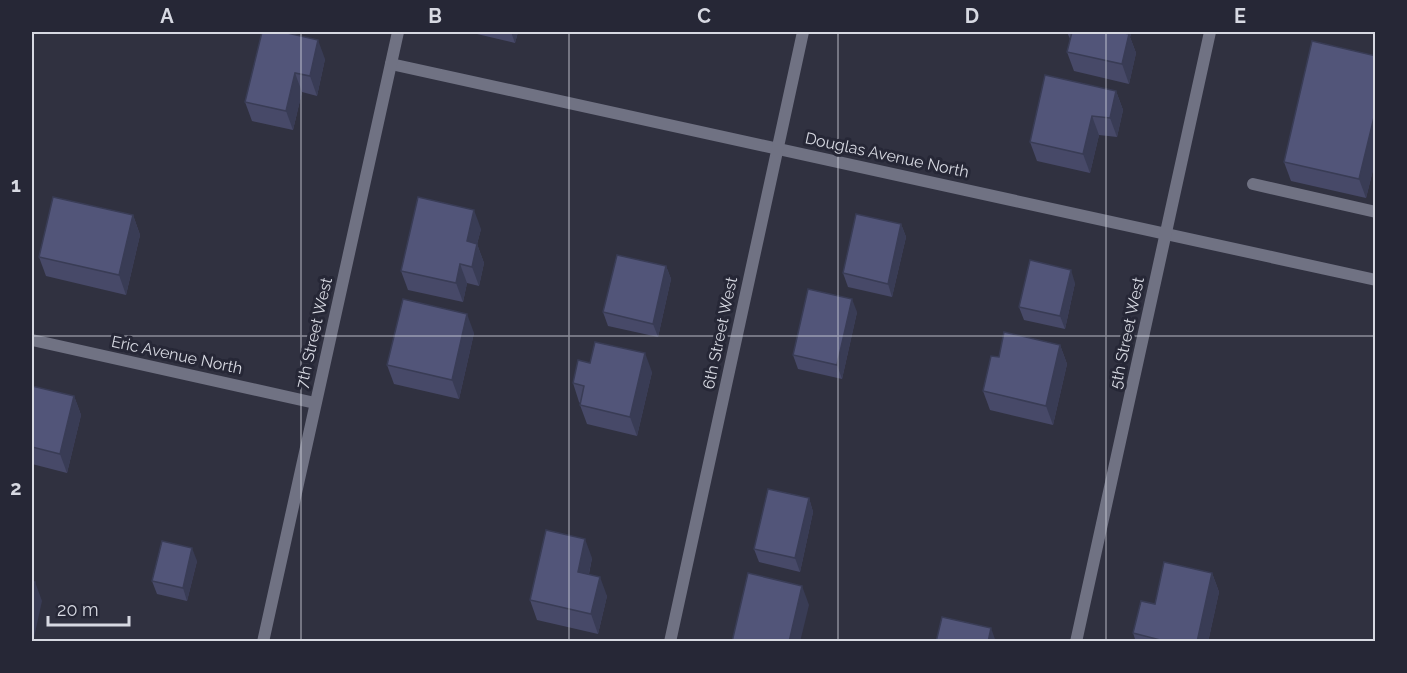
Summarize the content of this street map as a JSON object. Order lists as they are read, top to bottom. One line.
{"streets":{"street":["Douglas Avenue North","7th Street West","6th Street West","5th Street West","Eric Avenue North"]},"crossings":[["Douglas Avenue North","7th Street West"],["Douglas Avenue North","6th Street West"],["Douglas Avenue North","5th Street West"],["7th Street West","Eric Avenue North"]],"scale_bar":"20 m","grid":{"columns":["A","B","C","D","E"],"rows":["1","2"]}}
